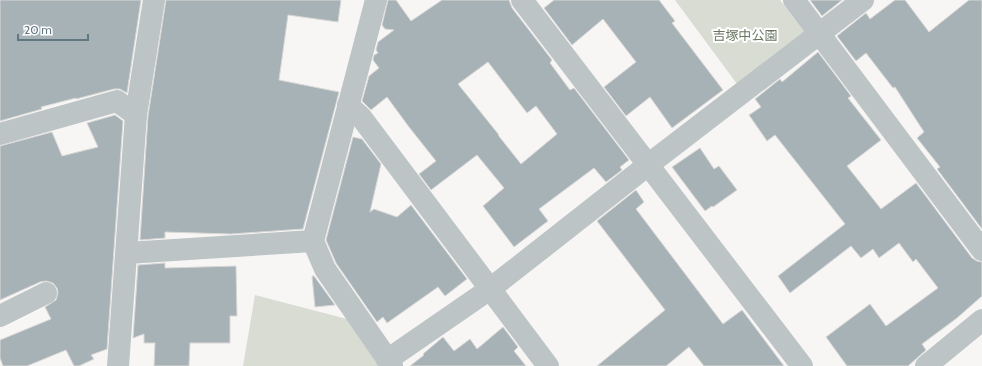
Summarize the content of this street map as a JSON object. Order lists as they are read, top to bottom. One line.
{"parks":["吉塚中公園"],"scale_bar":"20 m"}
